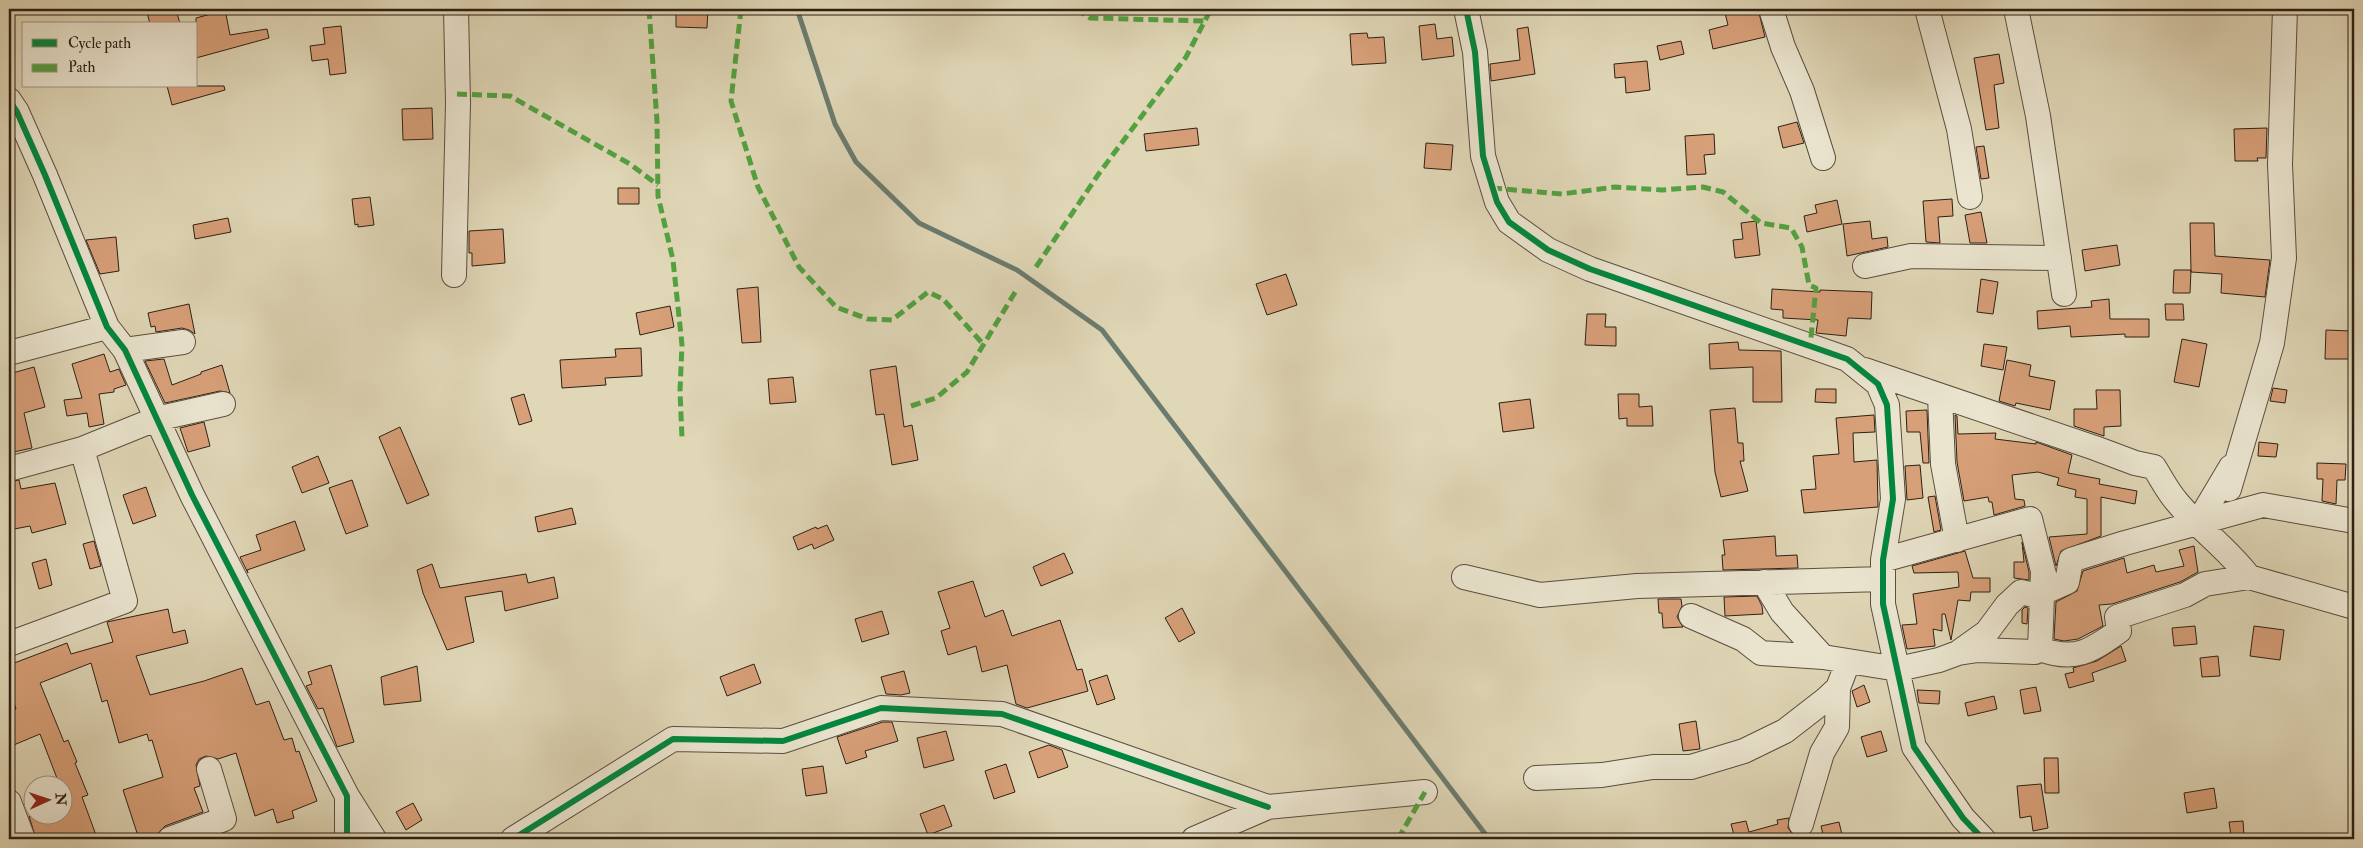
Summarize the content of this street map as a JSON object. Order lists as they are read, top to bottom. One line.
{"legend":["Cycle path","Path"],"north":"right"}
